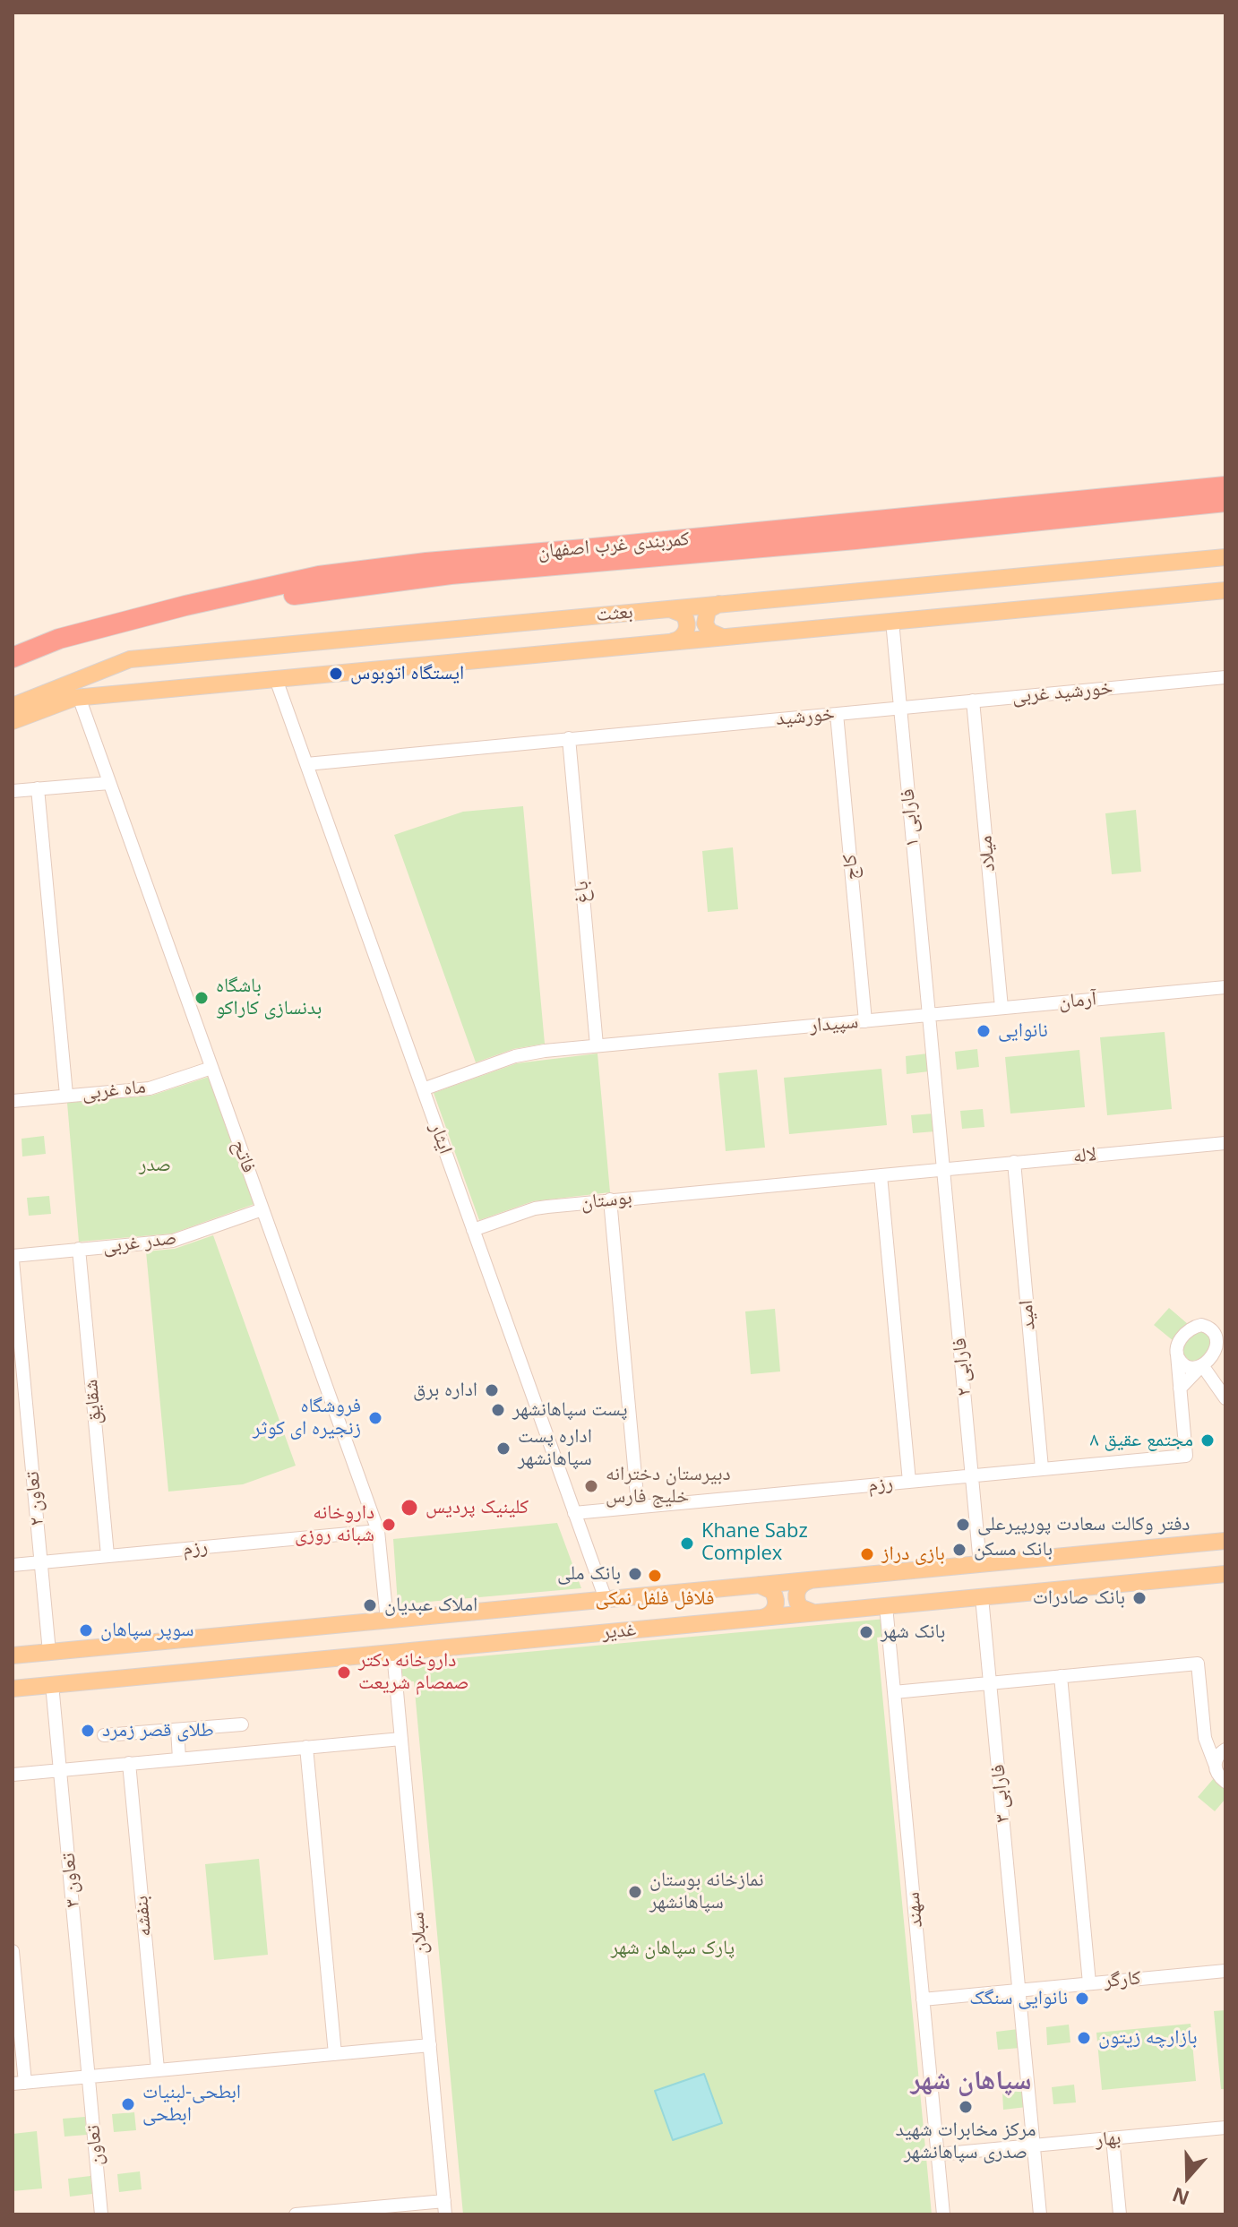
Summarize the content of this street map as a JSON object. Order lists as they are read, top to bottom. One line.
{"streets":{"highway":["کمربندی غرب اصفهان"],"main road":["بعثت","غدیر"],"street":["خورشید غربی","خورشید","فارابی ۱","میلاد","کاج","باغ","آرمان","سپیدار","ماه غربی","ایثار","لاله","فاتح","بوستان","صدر غربی","امید","فارابی ۲","شقایق","رزم","تعاون ۲","فارابی ۳","تعاون ۳","سهند","بنفشه","سبلان","کارگر","بهار","تعاون"]},"crossings":[["بعثت","فارابی ۱"],["بعثت","ایثار"],["بعثت","فاتح"],["خورشید غربی","خورشید"],["خورشید غربی","فارابی ۱"],["خورشید غربی","میلاد"],["خورشید","فارابی ۱"],["خورشید","کاج"],["خورشید","باغ"],["خورشید","ایثار"],["فارابی ۱","آرمان"],["فارابی ۱","سپیدار"],["فارابی ۱","لاله"],["فارابی ۱","فارابی ۲"],["میلاد","آرمان"],["کاج","سپیدار"],["باغ","سپیدار"],["آرمان","سپیدار"],["سپیدار","ایثار"],["ماه غربی","فاتح"],["ایثار","بوستان"],["ایثار","رزم"],["ایثار","غدیر"],["لاله","بوستان"],["لاله","امید"],["لاله","فارابی ۲"],["فاتح","صدر غربی"],["فاتح","رزم"],["فاتح","غدیر"],["صدر غربی","شقایق"],["صدر غربی","تعاون ۲"],["امید","رزم"],["فارابی ۲","رزم"],["فارابی ۲","غدیر"],["شقایق","رزم"],["رزم","تعاون ۲"],["تعاون ۲","غدیر"],["غدیر","فارابی ۳"],["غدیر","تعاون ۳"],["غدیر","سهند"],["غدیر","سبلان"],["فارابی ۳","کارگر"],["فارابی ۳","بهار"],["تعاون ۳","تعاون"],["سهند","کارگر"],["سهند","بهار"]],"districts":["سپاهان شهر"],"parks":["صدر","پارک سپاهان شهر"],"places":["ایستگاه اتوبوس","باشگاه بدنسازی کاراکو","نانوایی","اداره برق","پست سپاهانشهر","فروشگاه زنجیره ای کوثر","مجتمع عقیق ۸","اداره پست سپاهانشهر","دبیرستان دخترانه خلیج فارس","کلینیک پردیس","داروخانه شبانه روزی","دفتر وکالت سعادت پورپیرعلی","Khane Sabz Complex","بانک مسکن","بازی دراز","بانک ملی","فلافل فلفل نمکی","بانک صادرات","املاک عبدیان","سوپر سپاهان","بانک شهر","داروخانه دکتر صمصام شریعت","طلای قصر زمرد","نمازخانه بوستان سپاهانشهر","نانوایی سنگک","بازارچه زیتون","ابطحی-لبنیات ابطحی","مرکز مخابرات شهید صدری سپاهانشهر"],"north":"bottom"}
